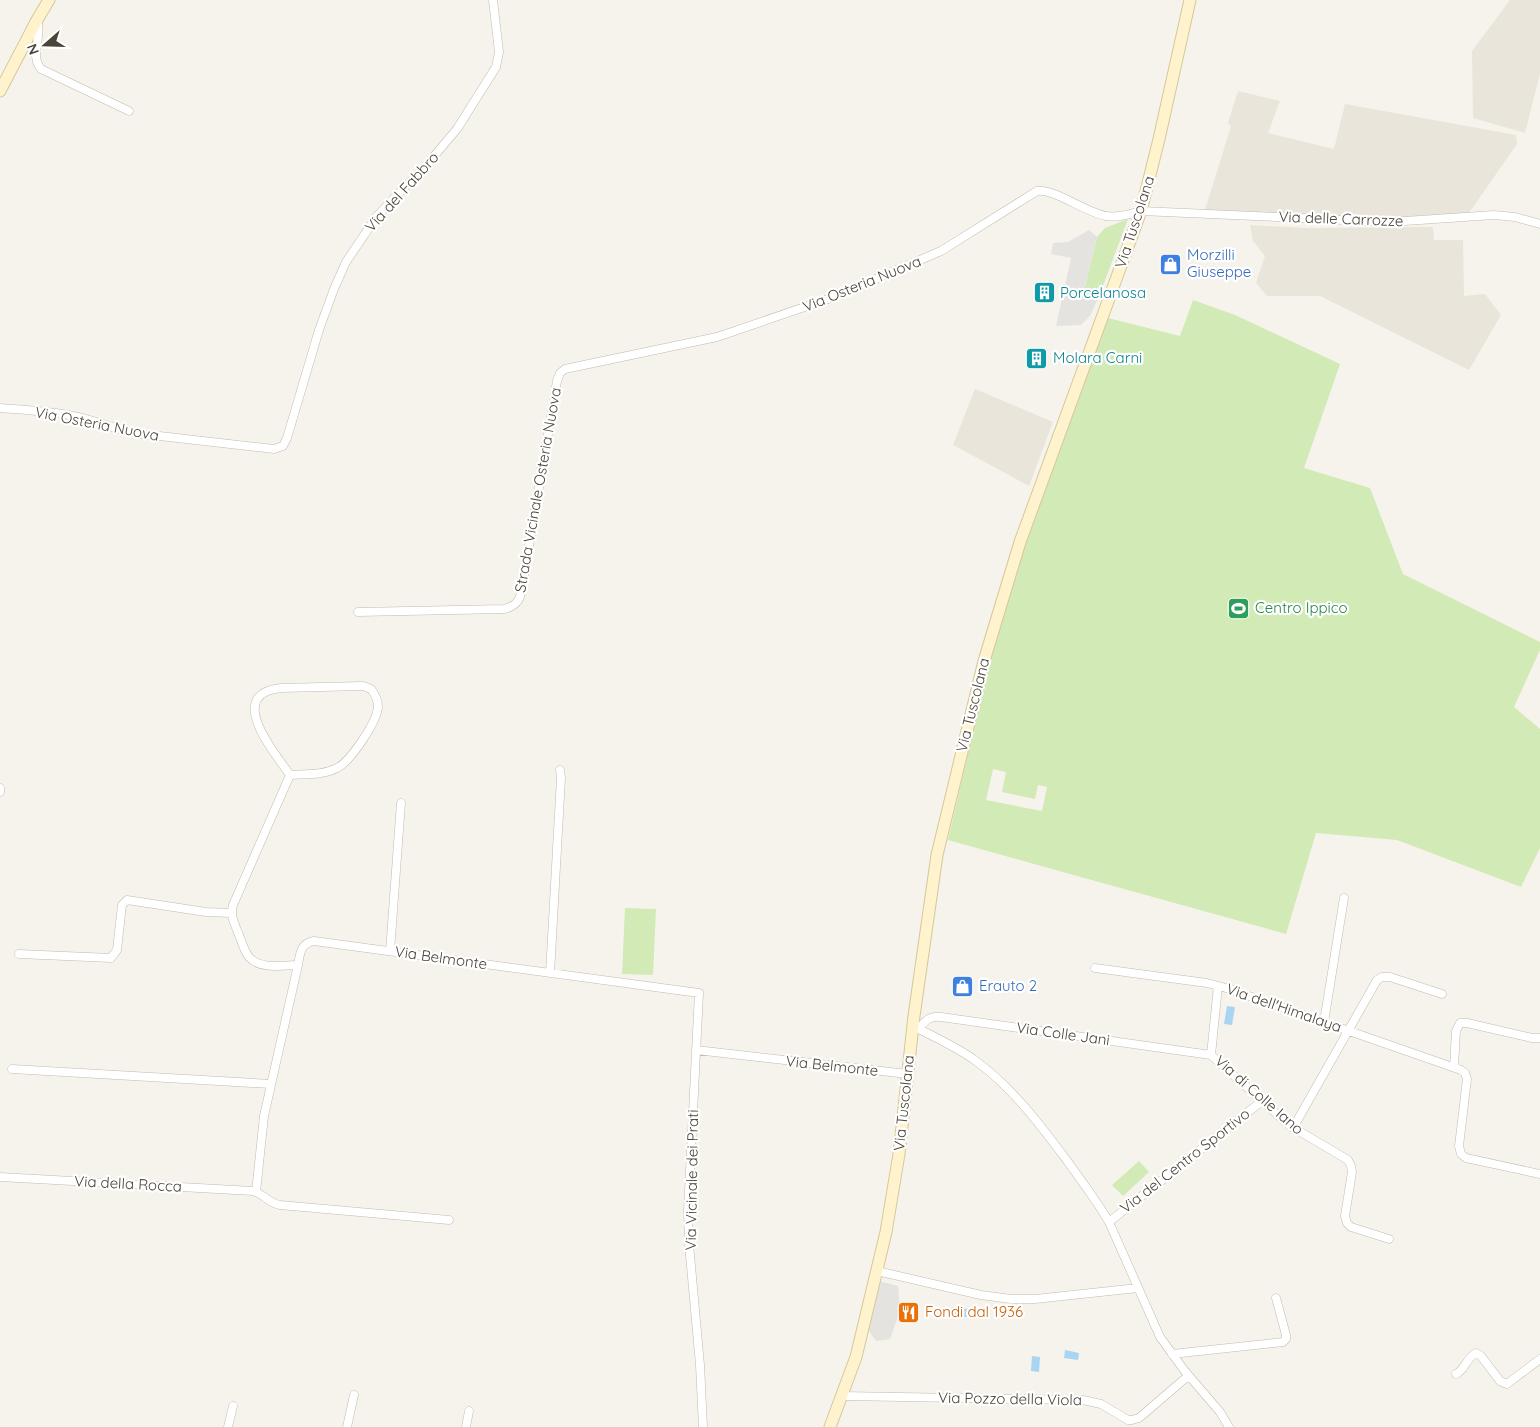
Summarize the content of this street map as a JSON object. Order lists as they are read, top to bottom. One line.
{"streets":{"main road":["Via Tuscolana"],"street":["Via del Fabbro","Via delle Carrozze","Via Osteria Nuova","Strada Vicinale Osteria Nuova","Via Belmonte","Via dell'Himalaya","Via Colle Jani","Via di Colle Iano","Via del Centro Sportivo","Via Vicinale dei Prati","Via della Rocca","Via Pozzo della Viola"]},"crossings":[["Via del Fabbro","Via Osteria Nuova"],["Via delle Carrozze","Via Tuscolana"],["Via delle Carrozze","Via Osteria Nuova"],["Via Tuscolana","Via Osteria Nuova"],["Via Tuscolana","Via Belmonte"],["Via Tuscolana","Via Colle Jani"],["Via Tuscolana","Via Pozzo della Viola"],["Via Osteria Nuova","Strada Vicinale Osteria Nuova"],["Via Belmonte","Via Vicinale dei Prati"],["Via dell'Himalaya","Via di Colle Iano"],["Via Colle Jani","Via di Colle Iano"],["Via di Colle Iano","Via del Centro Sportivo"]],"places":{"shop":["Morzilli Giuseppe","Erauto 2"],"building":["Porcelanosa","Molara Carni"],"sports":["Centro Ippico"],"restaurant":["Fondi dal 1936"]},"north":"left"}
